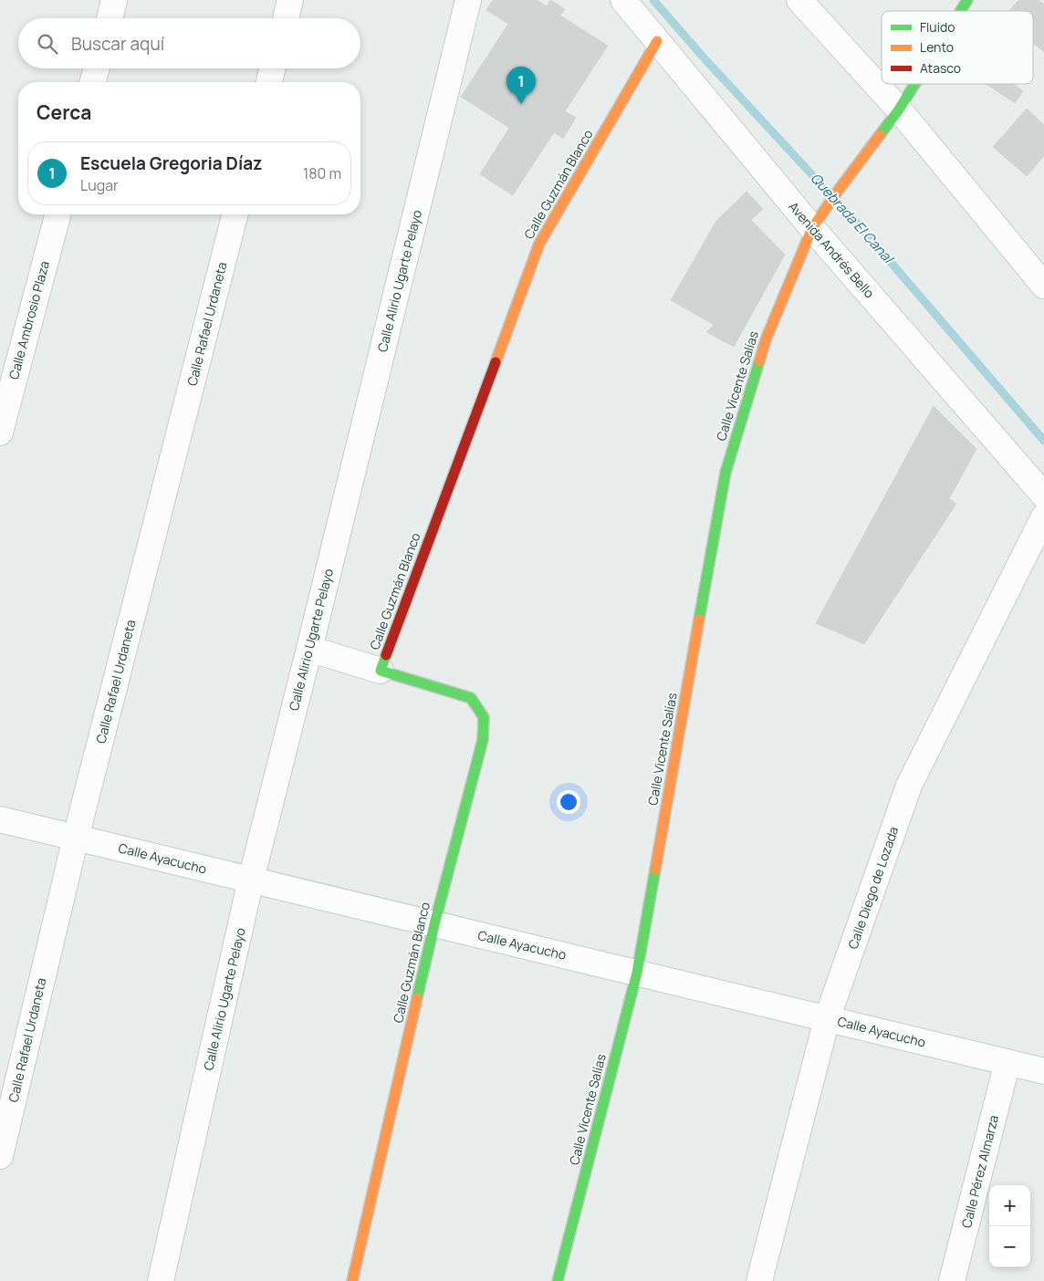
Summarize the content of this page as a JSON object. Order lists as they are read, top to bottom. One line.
{"streets":{"street":["Calle Guzmán Blanco","Avenida Andrés Bello","Calle Alirio Ugarte Pelayo","Calle Ambrosio Plaza","Calle Rafael Urdaneta","Calle Vicente Salías","Calle Ayacucho","Calle Diego de Lozada","Calle Pérez Almarza"]},"crossings":[["Calle Guzmán Blanco","Avenida Andrés Bello"],["Calle Guzmán Blanco","Calle Ayacucho"],["Avenida Andrés Bello","Calle Vicente Salías"],["Calle Alirio Ugarte Pelayo","Calle Ayacucho"],["Calle Rafael Urdaneta","Calle Ayacucho"],["Calle Vicente Salías","Calle Ayacucho"],["Calle Ayacucho","Calle Diego de Lozada"],["Calle Ayacucho","Calle Pérez Almarza"]],"water":["Quebrada El Canal"],"legend":["Fluido","Lento","Atasco"],"page":{"search":"Buscar aquí","pins":"1","heading":"Cerca","list":[{"mark":"1","name":"Escuela Gregoria Díaz","note":"Lugar","value":"180 m"}],"map_buttons":["+","−"]}}
